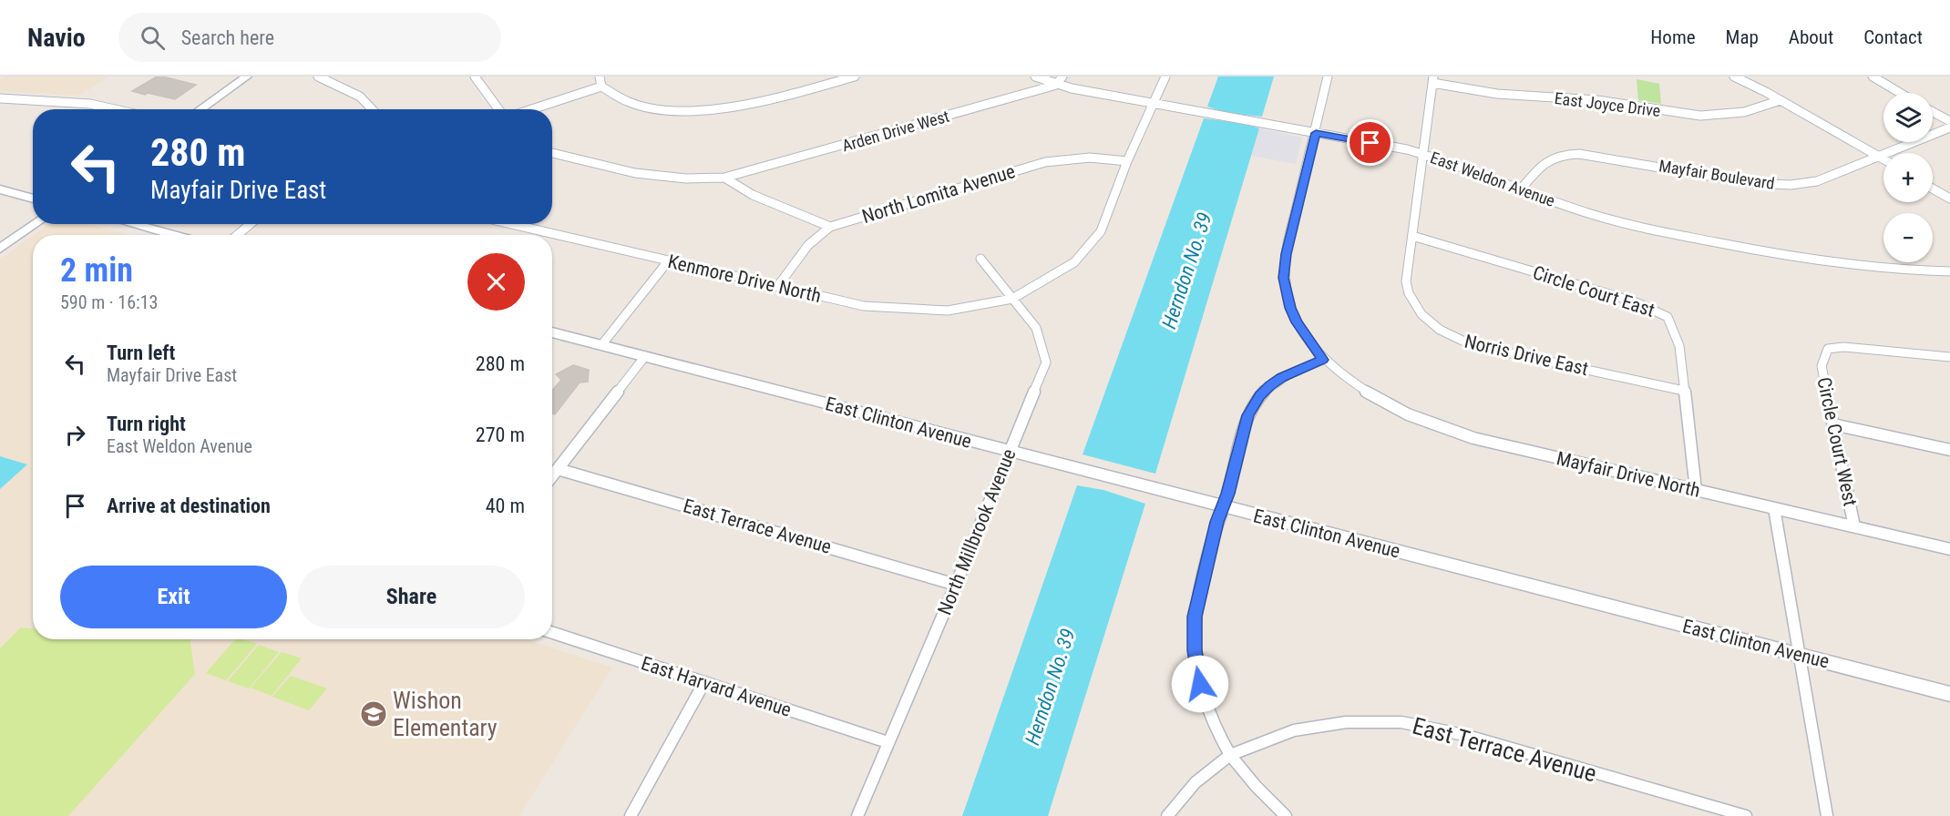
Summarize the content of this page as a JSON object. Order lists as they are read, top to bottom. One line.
{"streets":{"main road":["East Clinton Avenue"],"street":["East Joyce Drive","Arden Drive West","Mayfair Boulevard","East Weldon Avenue","North Lomita Avenue","Kenmore Drive North","Circle Court East","Norris Drive East","Circle Court West","Mayfair Drive North","East Terrace Avenue","North Millbrook Avenue","East Harvard Avenue"]},"crossings":[["East Joyce Drive","Norris Drive East"],["Arden Drive West","East Weldon Avenue"],["Mayfair Boulevard","East Weldon Avenue"],["East Weldon Avenue","Norris Drive East"],["North Lomita Avenue","Kenmore Drive North"],["Kenmore Drive North","North Millbrook Avenue"],["Circle Court East","Norris Drive East"],["Circle Court East","Mayfair Drive North"],["East Clinton Avenue","North Millbrook Avenue"],["Circle Court West","Mayfair Drive North"],["East Terrace Avenue","North Millbrook Avenue"],["North Millbrook Avenue","East Harvard Avenue"]],"water":["Herndon No. 39"],"places":{"school or university":["Wishon Elementary"]},"page":{"header":"Navio","search":"Search here","nav":["Home","Map","About","Contact"],"map_buttons":["+","−"],"turn":["280 m","Mayfair Drive East"],"heading":["2 min","590 m · 16:13"],"list":[{"name":"Turn left","note":"Mayfair Drive East","value":"280 m"},{"name":"Turn right","note":"East Weldon Avenue","value":"270 m"},{"name":"Arrive at destination","value":"40 m"}],"buttons":["Exit","Share"]}}
